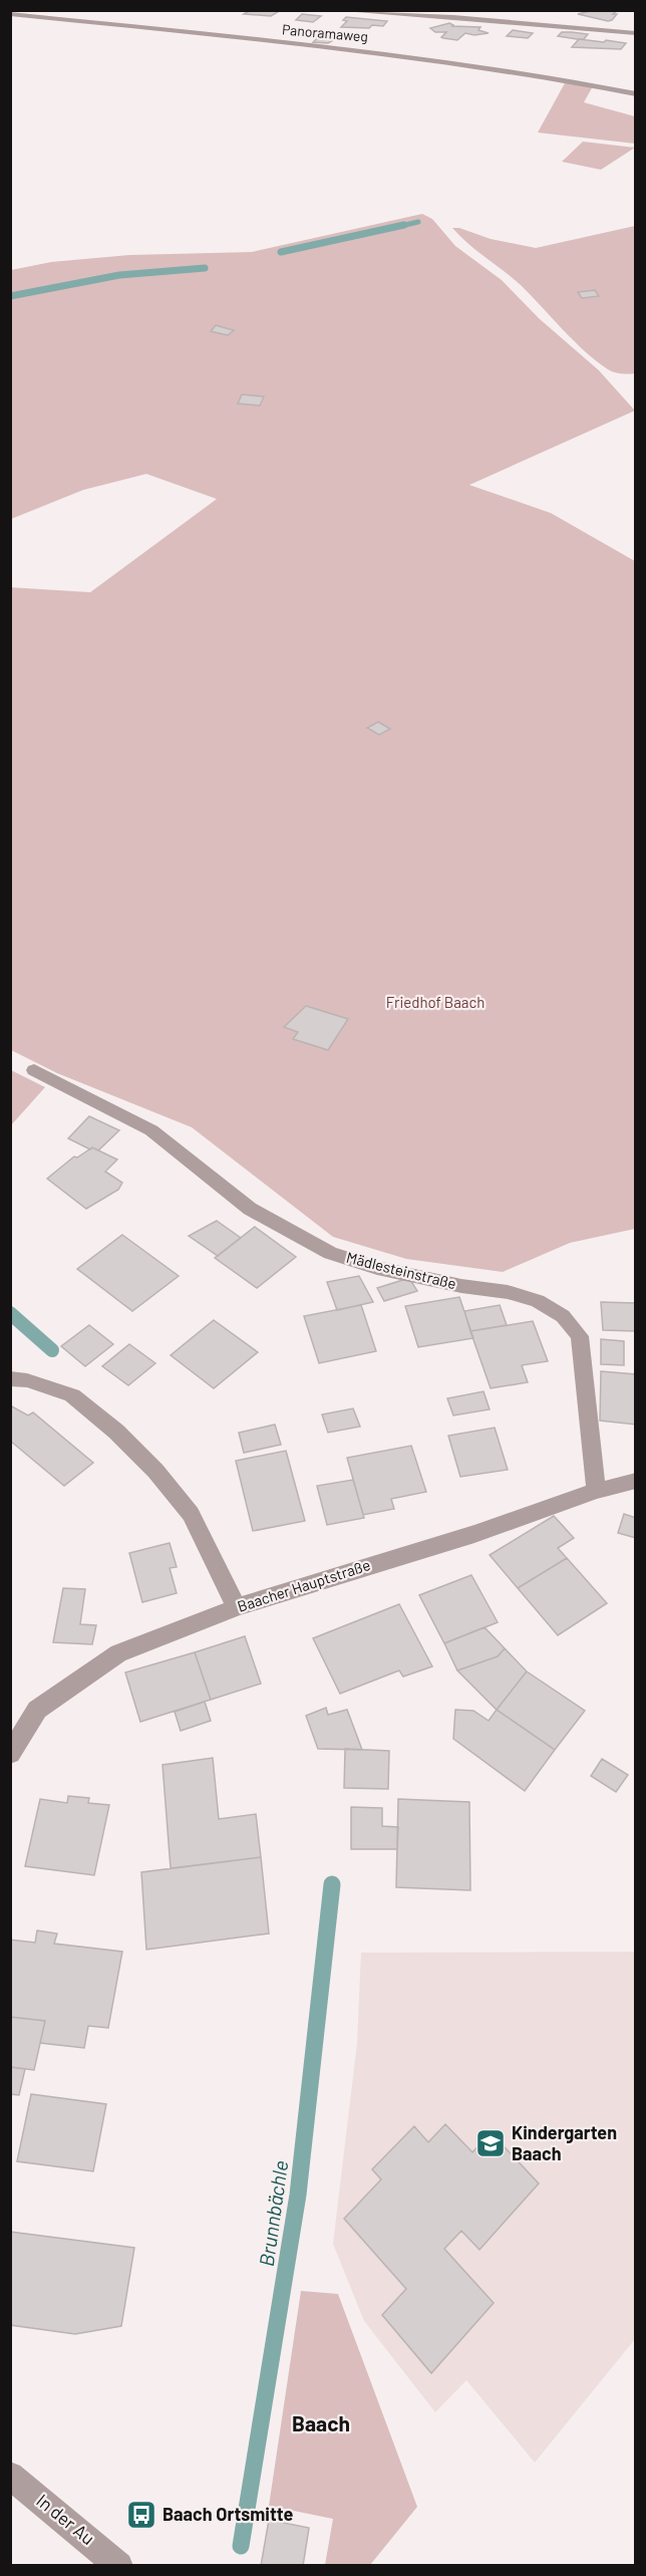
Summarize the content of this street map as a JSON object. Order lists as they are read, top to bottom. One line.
{"streets":{"street":["Panoramaweg","Mädlesteinstraße","Baacher Hauptstraße","In der Au"]},"crossings":[["Mädlesteinstraße","Baacher Hauptstraße"]],"districts":["Baach"],"water":["Brunnbächle"],"parks":["Friedhof Baach"],"places":{"school or university":["Kindergarten Baach"],"bus stop":["Baach Ortsmitte"]}}
